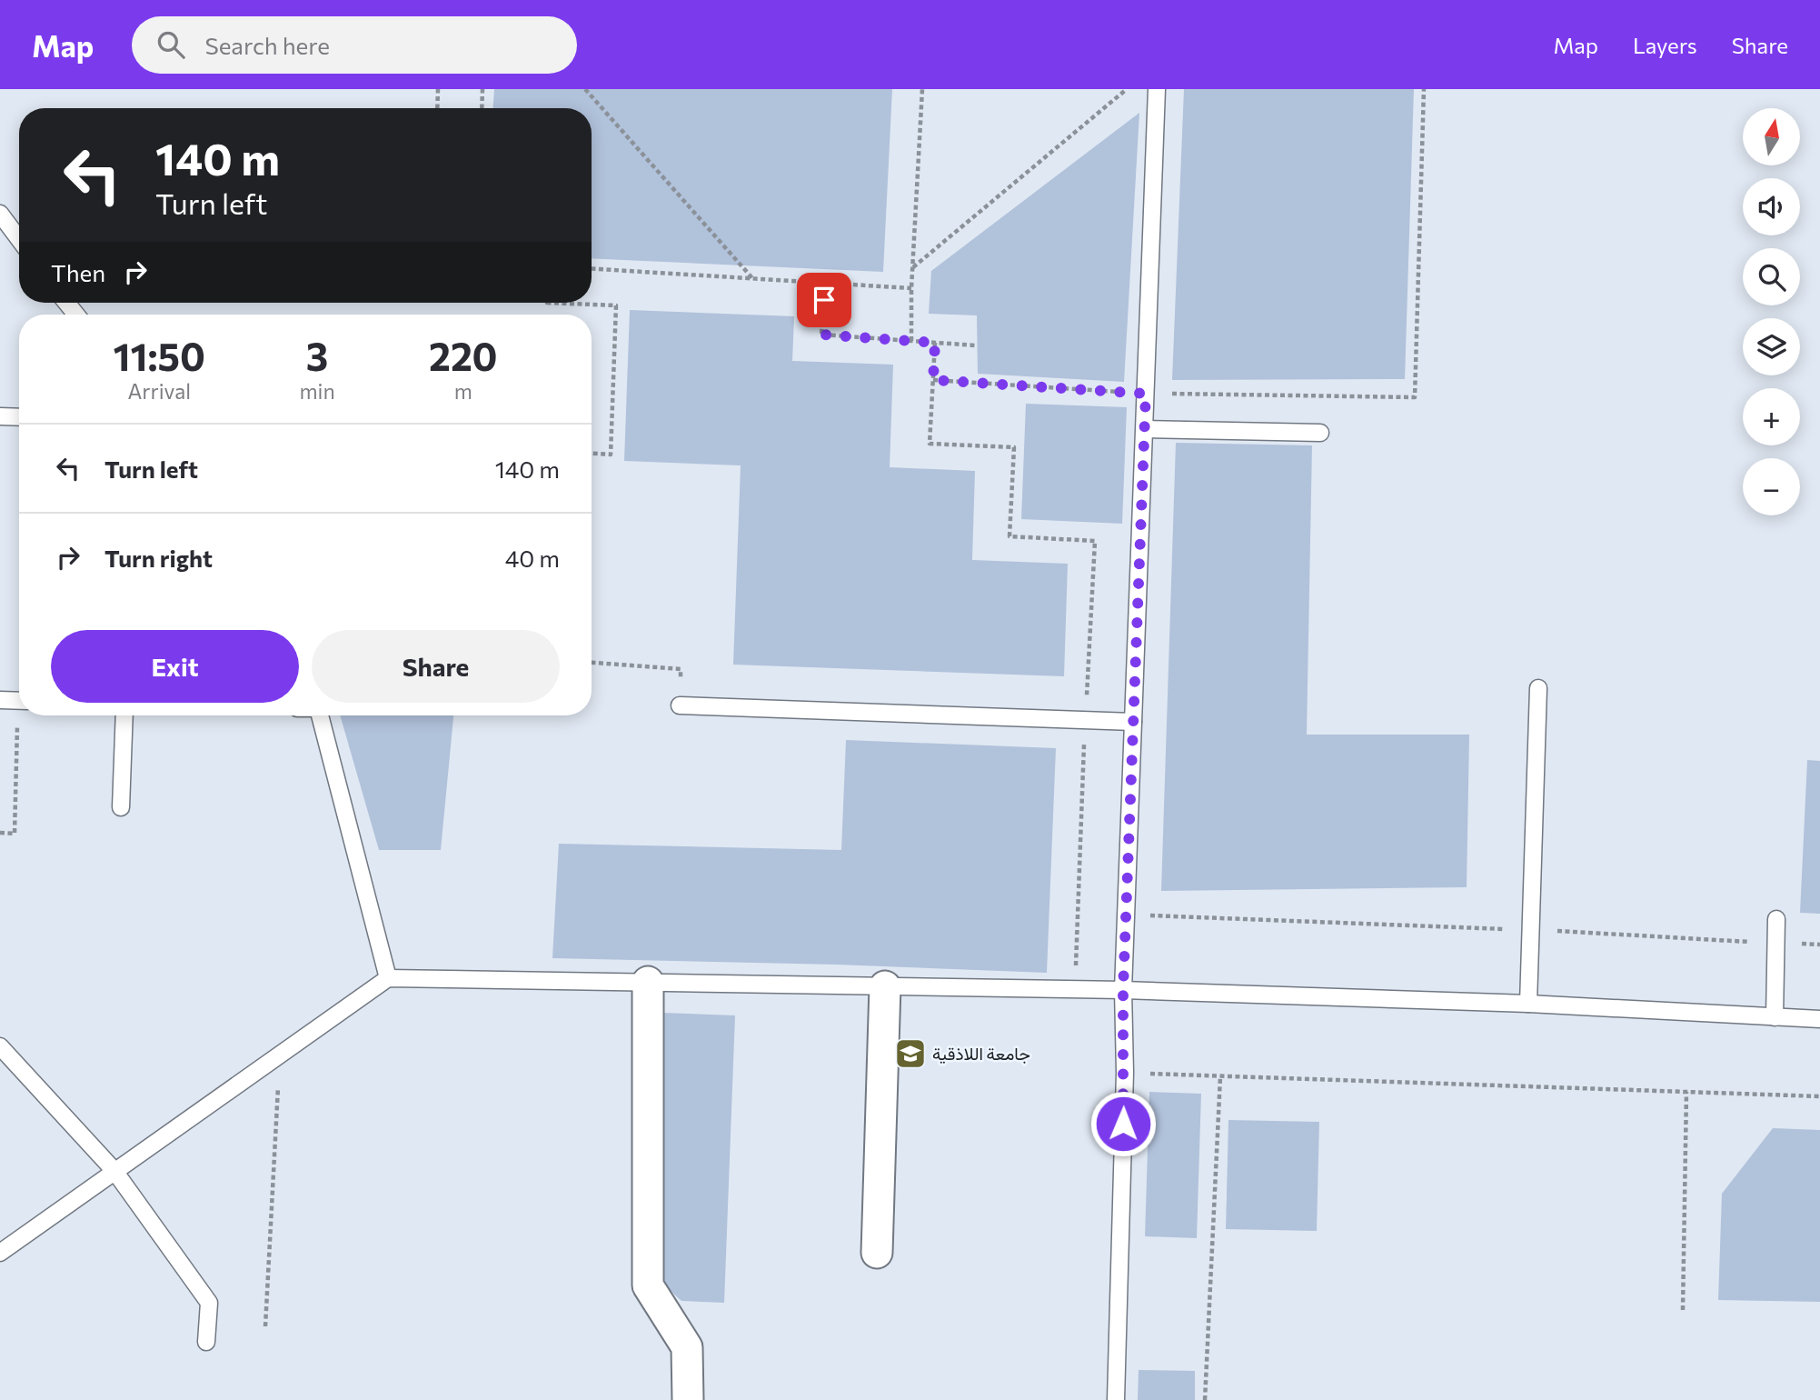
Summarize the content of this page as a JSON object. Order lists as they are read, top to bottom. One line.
{"places":{"school or university":["جامعة اللاذقية"]},"north":"top","page":{"header":"Map","search":"Search here","nav":["Map","Layers","Share"],"map_buttons":["+","−"],"turn":["140 m","Turn left"],"then":"Then","eta":["11:50","Arrival","3","min","220","m"],"list":[{"name":"Turn left","value":"140 m"},{"name":"Turn right","value":"40 m"}],"buttons":["Exit","Share"]}}
